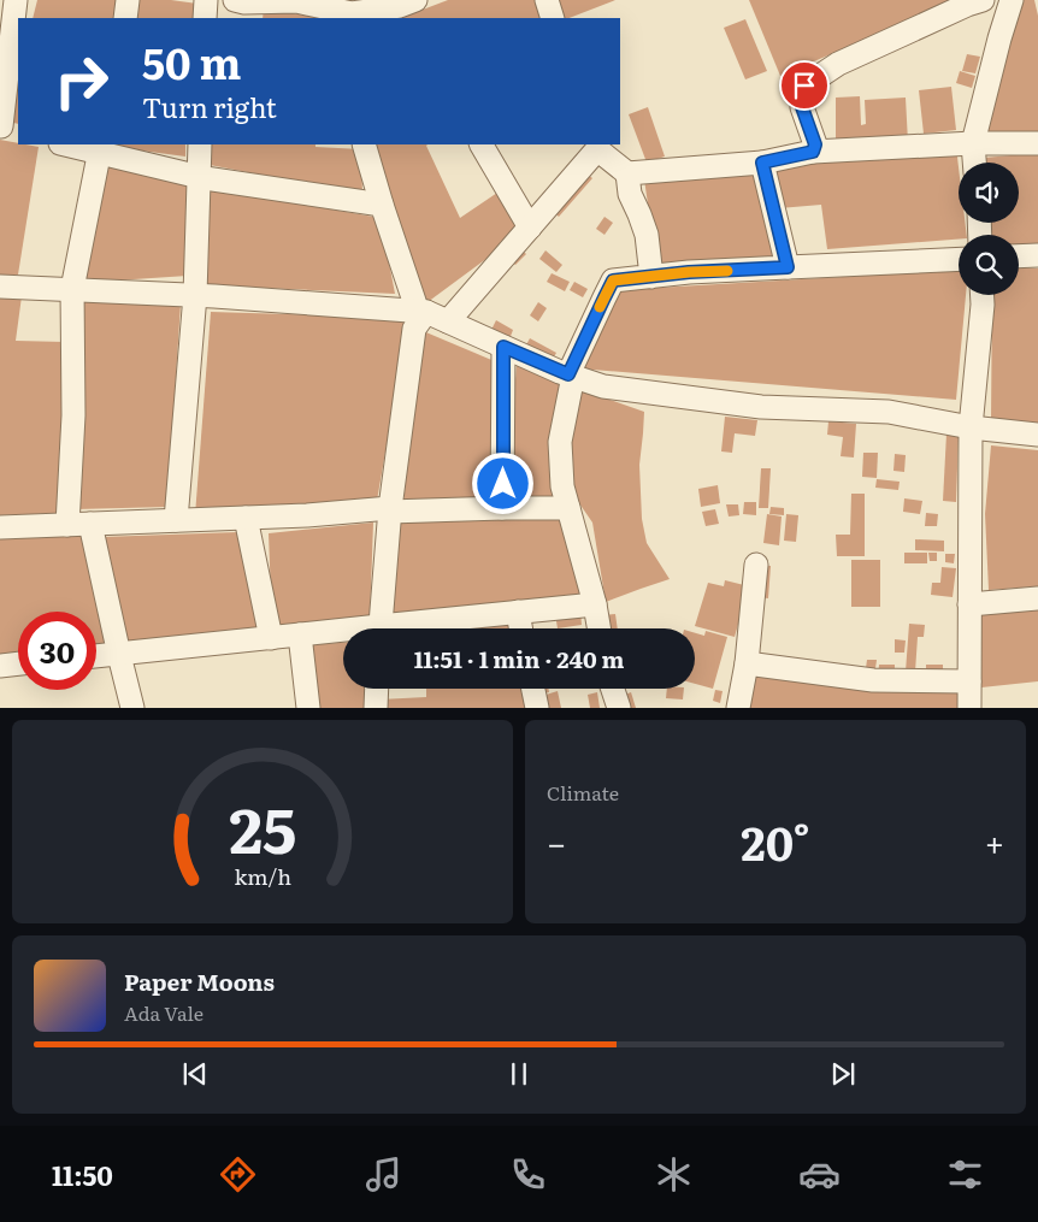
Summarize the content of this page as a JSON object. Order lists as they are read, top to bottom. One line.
{"page":{"turn":["50 m","Turn right"],"limit":"30","trip":"11:51 · 1 min · 240 m","tile":"Climate","heat":["−","20°","+"],"song":["Paper Moons","Ada Vale"],"tabs":"11:50","gauge":["25","km/h"]}}
